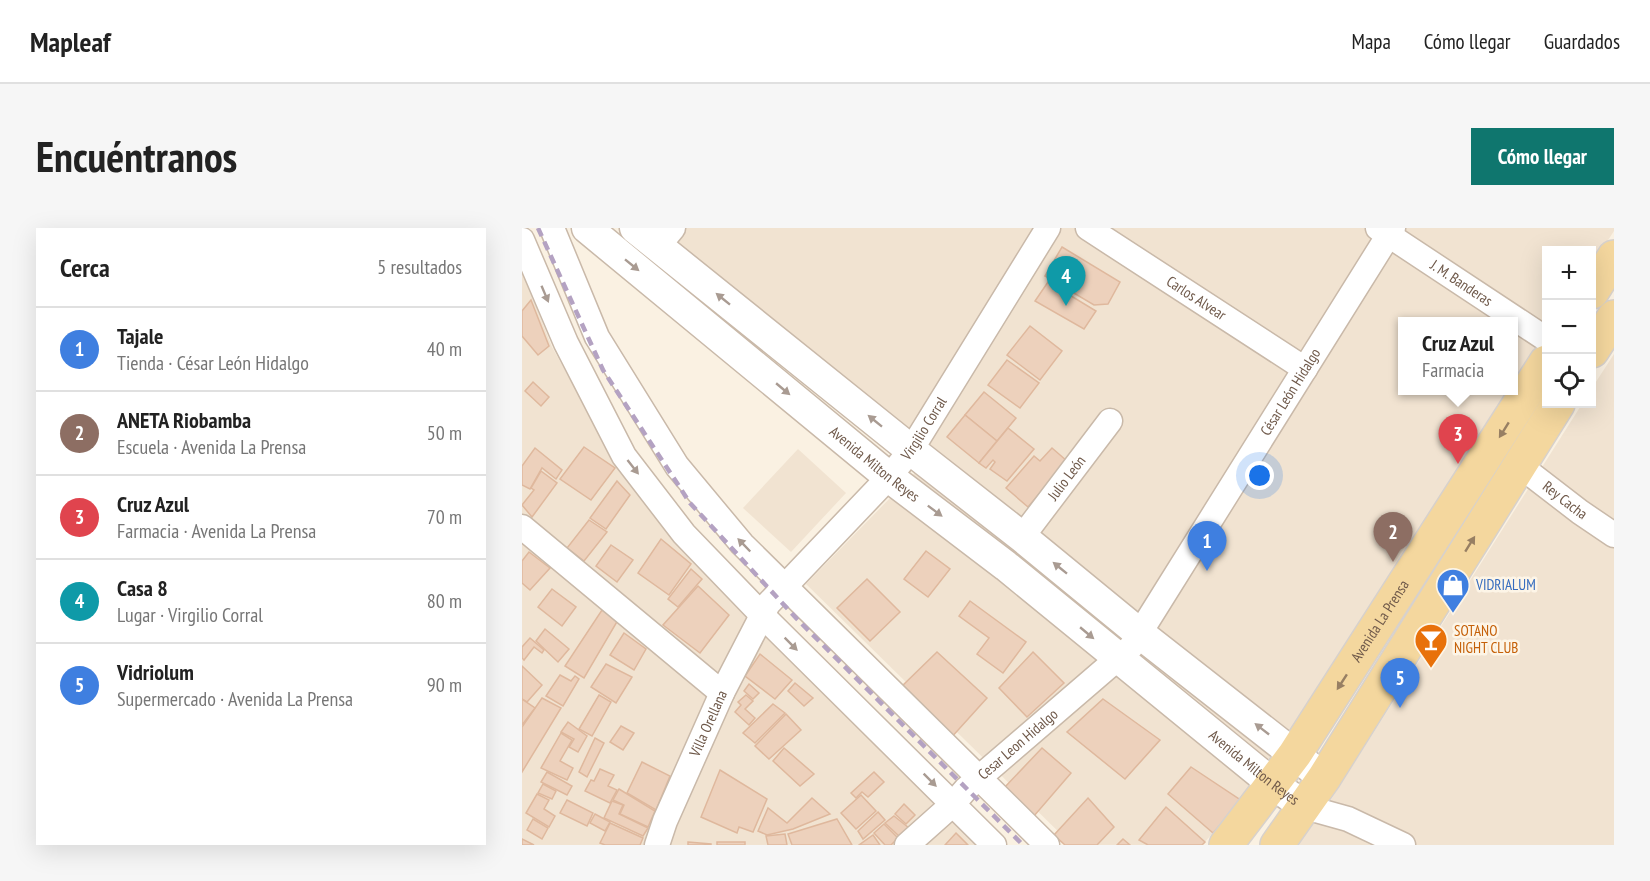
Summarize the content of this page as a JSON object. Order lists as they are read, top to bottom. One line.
{"streets":{"main road":["Avenida La Prensa"],"street":["J. M. Banderas","Carlos Alvear","César León Hidalgo","Virgilio Corral","Avenida Milton Reyes","Julio León","Rey Cacha","Villa Orellana","Cesar Leon Hidalgo"]},"crossings":[["J. M. Banderas","César León Hidalgo"],["Carlos Alvear","César León Hidalgo"],["César León Hidalgo","Avenida Milton Reyes"],["César León Hidalgo","Cesar Leon Hidalgo"],["Virgilio Corral","Avenida Milton Reyes"],["Virgilio Corral","Villa Orellana"],["Avenida Milton Reyes","Julio León"],["Avenida Milton Reyes","Avenida La Prensa"],["Avenida Milton Reyes","Cesar Leon Hidalgo"]],"places":{"shop":["VIDRIALUM"],"bar":["SOTANO NIGHT CLUB"]},"page":{"header":"Mapleaf","nav":["Mapa","Cómo llegar","Guardados"],"buttons":"Cómo llegar","title":"Encuéntranos","heading":["Cerca","5 resultados"],"map_buttons":["+","−"],"pins":["4","3","2","1","5"],"list":[{"mark":"1","name":"Tajale","note":"Tienda · César León Hidalgo","value":"40 m"},{"mark":"2","name":"ANETA Riobamba","note":"Escuela · Avenida La Prensa","value":"50 m"},{"mark":"3","name":"Cruz Azul","note":"Farmacia · Avenida La Prensa","value":"70 m"},{"mark":"4","name":"Casa 8","note":"Lugar · Virgilio Corral","value":"80 m"},{"mark":"5","name":"Vidriolum","note":"Supermercado · Avenida La Prensa","value":"90 m"}],"popup":["Cruz Azul","Farmacia"]}}
